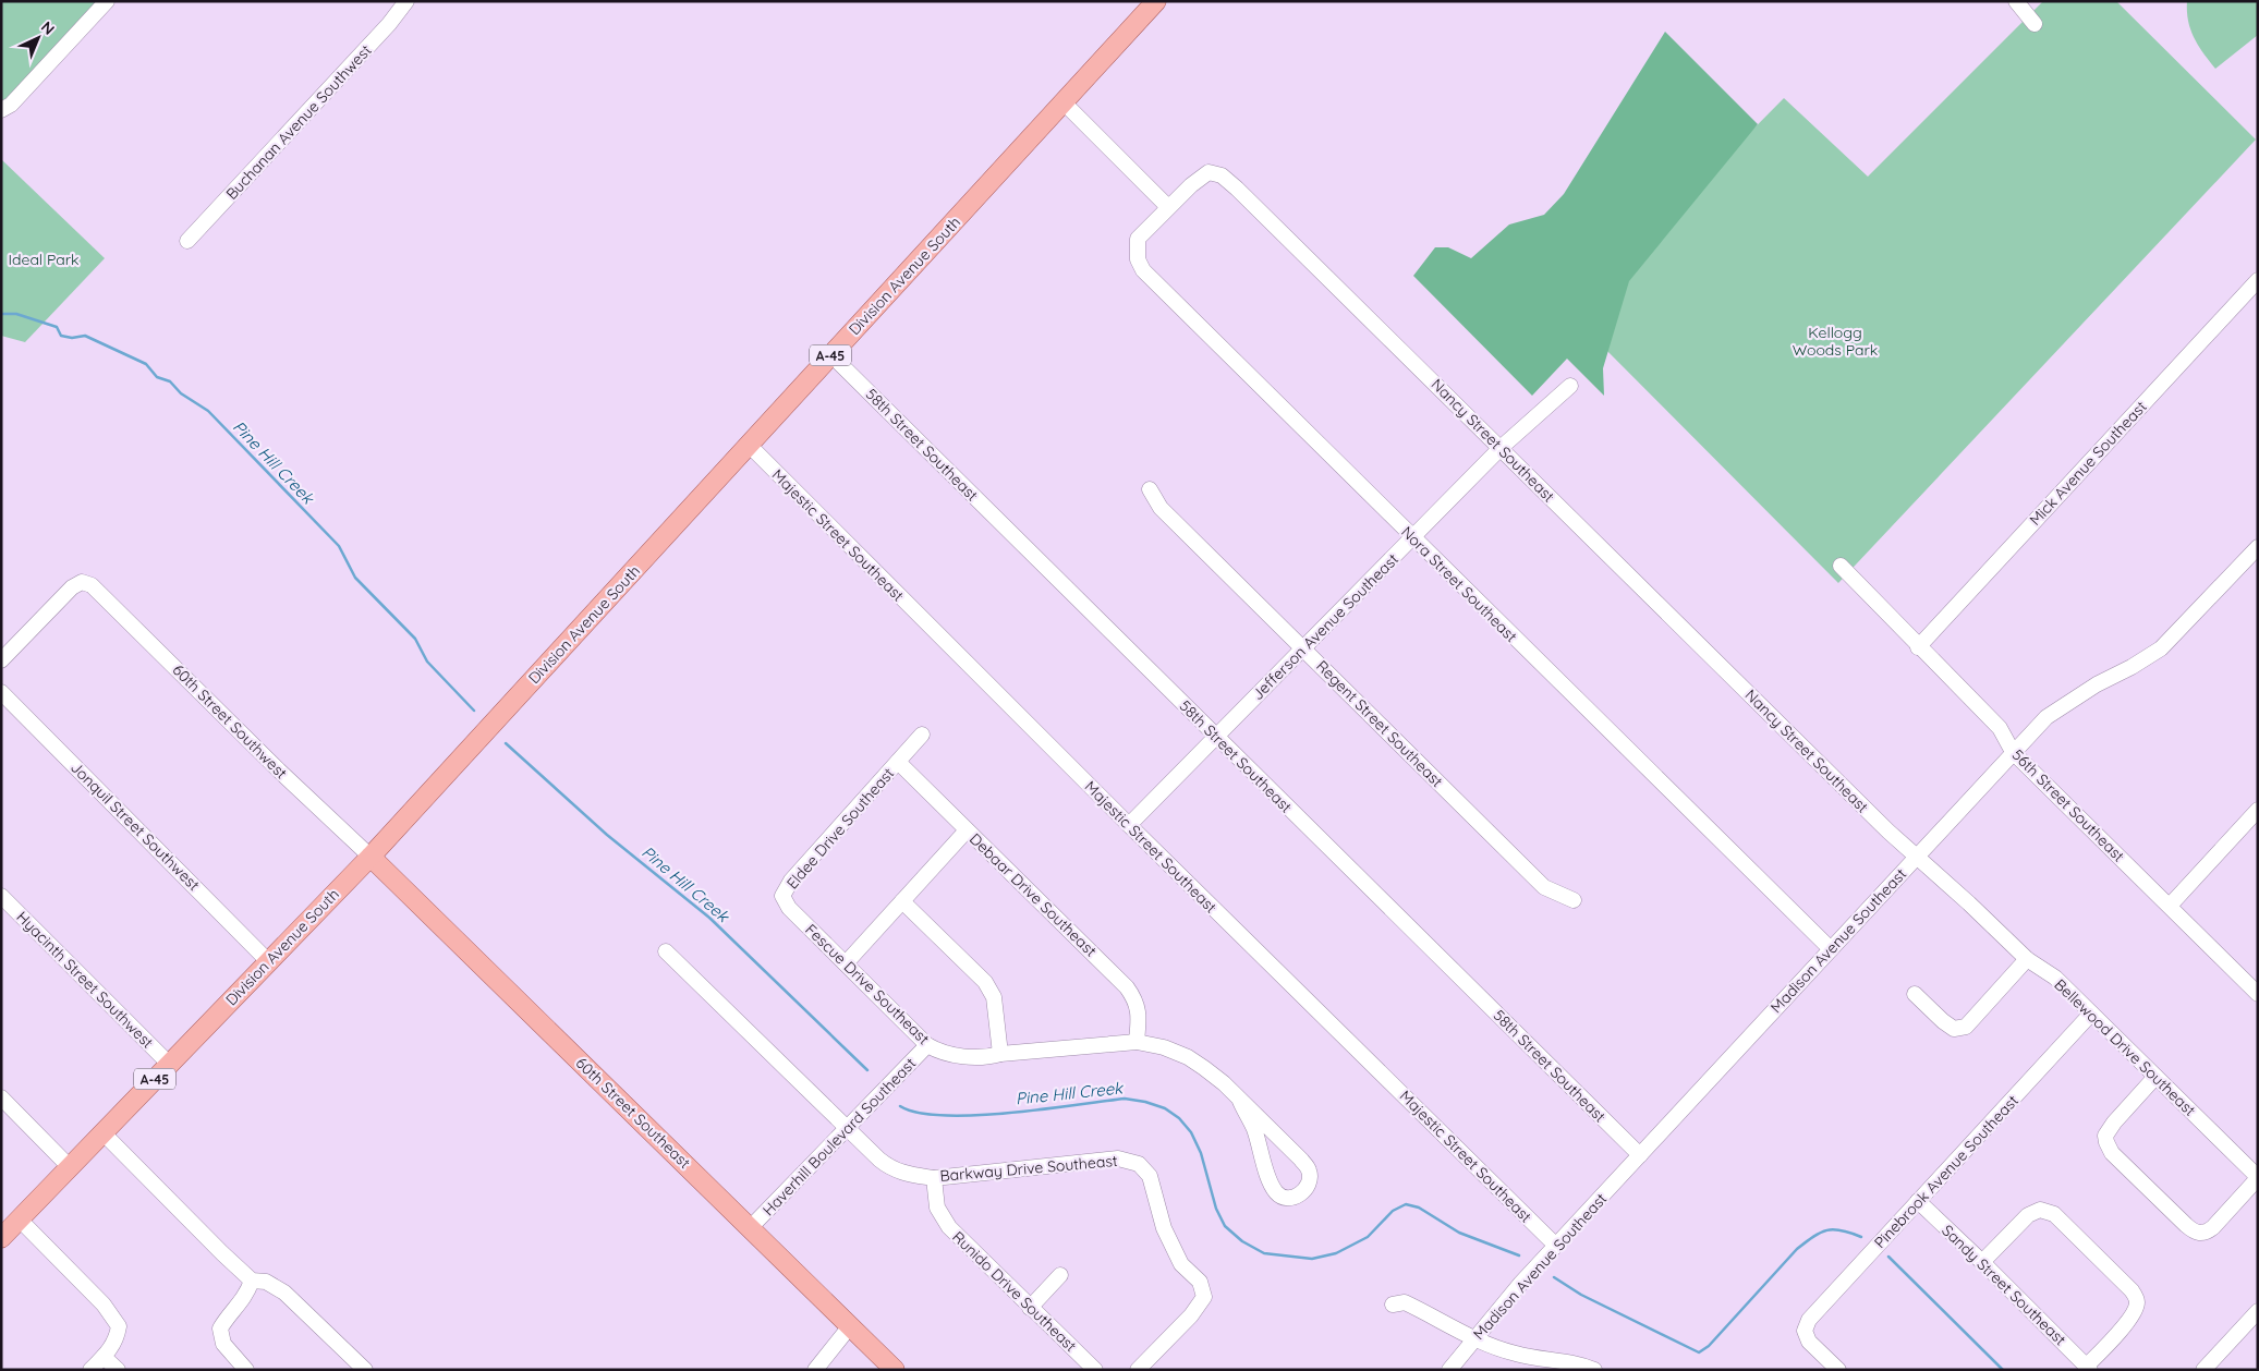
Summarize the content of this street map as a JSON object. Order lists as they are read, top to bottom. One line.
{"streets":{"main road":["Division Avenue South","A-45","60th Street Southeast"],"street":["Buchanan Avenue Southwest","Nancy Street Southeast","58th Street Southeast","Mick Avenue Southeast","Majestic Street Southeast","Nora Street Southeast","Jefferson Avenue Southeast","60th Street Southwest","Regent Street Southeast","56th Street Southeast","Jonquil Street Southwest","Eldee Drive Southeast","Debaar Drive Southeast","Madison Avenue Southeast","Hyacinth Street Southwest","Fescue Drive Southeast","Bellewood Drive Southeast","Haverhill Boulevard Southeast","Barkway Drive Southeast","Pinebrook Avenue Southeast","Sandy Street Southeast","Runido Drive Southeast"]},"crossings":[["Division Avenue South","58th Street Southeast"],["Division Avenue South","Majestic Street Southeast"],["Division Avenue South","60th Street Southwest"],["Division Avenue South","Jonquil Street Southwest"],["Division Avenue South","Hyacinth Street Southwest"],["Division Avenue South","60th Street Southeast"],["Nancy Street Southeast","Nora Street Southeast"],["Nancy Street Southeast","Jefferson Avenue Southeast"],["Nancy Street Southeast","Madison Avenue Southeast"],["Nancy Street Southeast","Bellewood Drive Southeast"],["58th Street Southeast","Jefferson Avenue Southeast"],["58th Street Southeast","Madison Avenue Southeast"],["Mick Avenue Southeast","56th Street Southeast"],["Majestic Street Southeast","Jefferson Avenue Southeast"],["Majestic Street Southeast","Madison Avenue Southeast"],["Nora Street Southeast","Jefferson Avenue Southeast"],["Nora Street Southeast","Madison Avenue Southeast"],["Jefferson Avenue Southeast","Regent Street Southeast"],["60th Street Southwest","60th Street Southeast"],["56th Street Southeast","Madison Avenue Southeast"],["Eldee Drive Southeast","Debaar Drive Southeast"],["Eldee Drive Southeast","Fescue Drive Southeast"],["Debaar Drive Southeast","Fescue Drive Southeast"],["Madison Avenue Southeast","Bellewood Drive Southeast"],["Fescue Drive Southeast","Haverhill Boulevard Southeast"],["Bellewood Drive Southeast","Pinebrook Avenue Southeast"],["60th Street Southeast","Haverhill Boulevard Southeast"],["Haverhill Boulevard Southeast","Barkway Drive Southeast"],["Barkway Drive Southeast","Runido Drive Southeast"],["Pinebrook Avenue Southeast","Sandy Street Southeast"]],"water":["Pine Hill Creek"],"parks":["Ideal Park","Kellogg Woods Park"],"north":"top right"}
